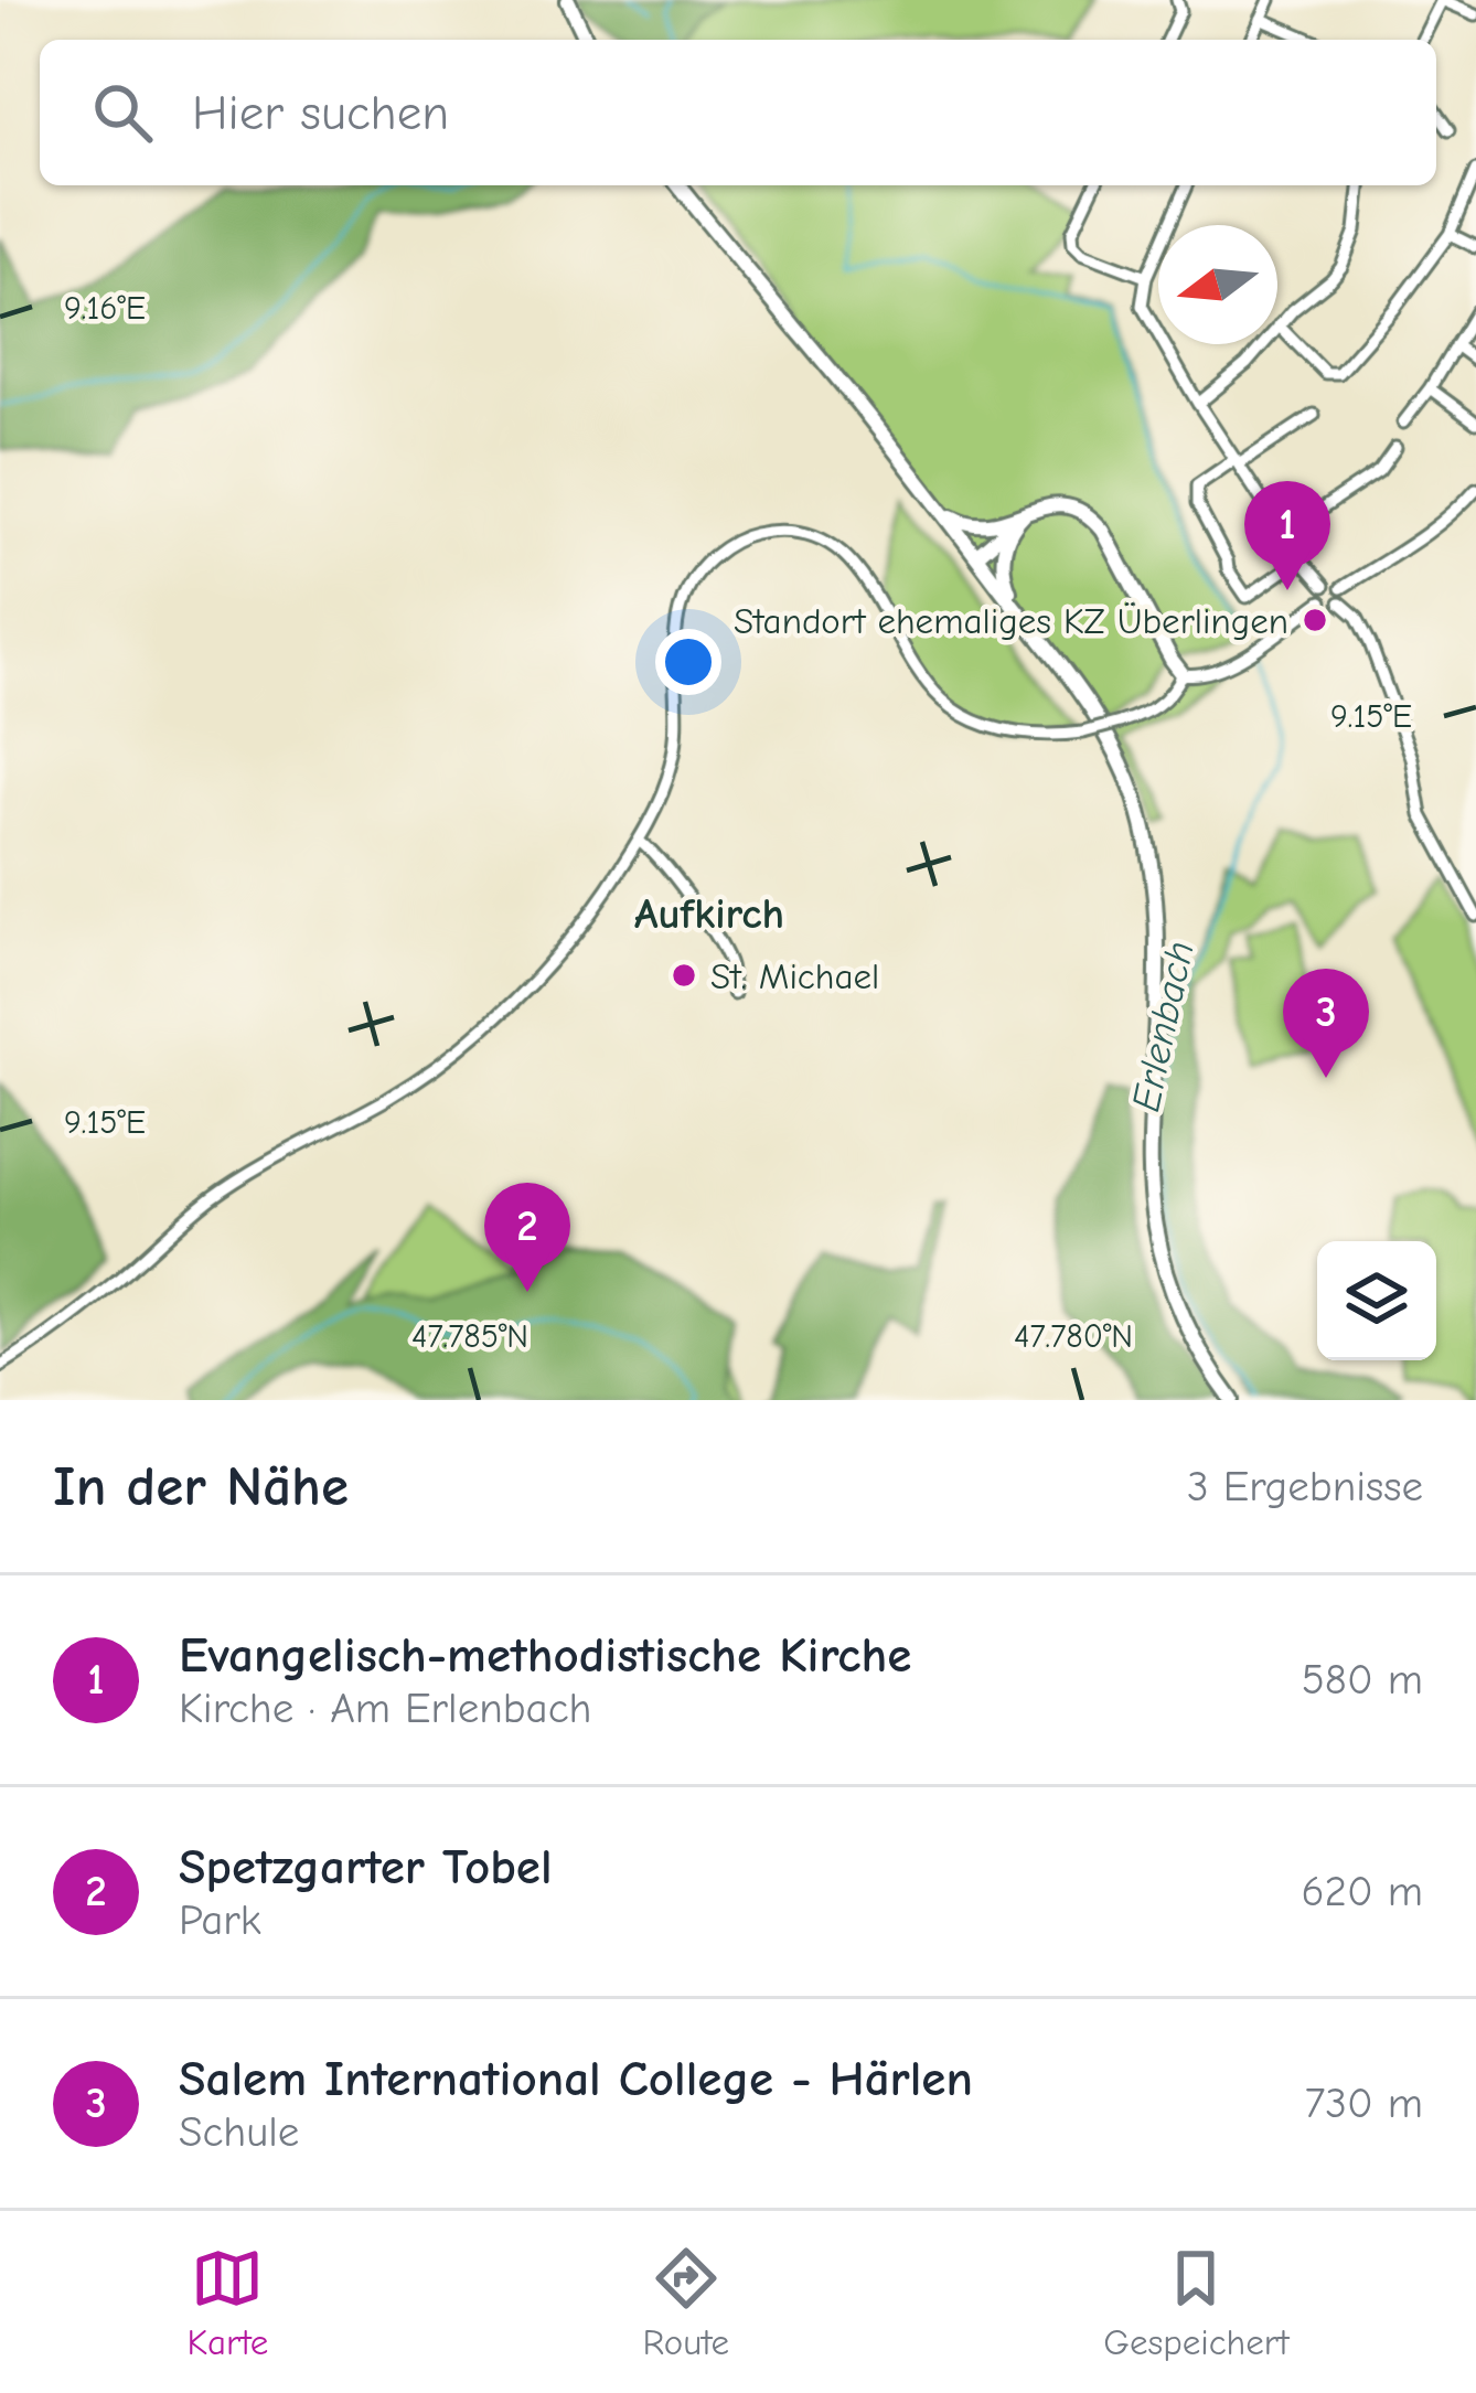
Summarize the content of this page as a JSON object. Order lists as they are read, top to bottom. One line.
{"districts":["Aufkirch"],"water":["Erlenbach"],"places":["Standort ehemaliges KZ Überlingen","St. Michael"],"north":"left","page":{"search":"Hier suchen","pins":["1","3","2"],"heading":["In der Nähe","3 Ergebnisse"],"list":[{"mark":"1","name":"Evangelisch-methodistische Kirche","note":"Kirche · Am Erlenbach","value":"580 m"},{"mark":"2","name":"Spetzgarter Tobel","note":"Park","value":"620 m"},{"mark":"3","name":"Salem International College - Härlen","note":"Schule","value":"730 m"}],"nav":["Karte","Route","Gespeichert"]},"coordinates":["9.16°E","9.15°E","47.785°N","47.780°N"]}
